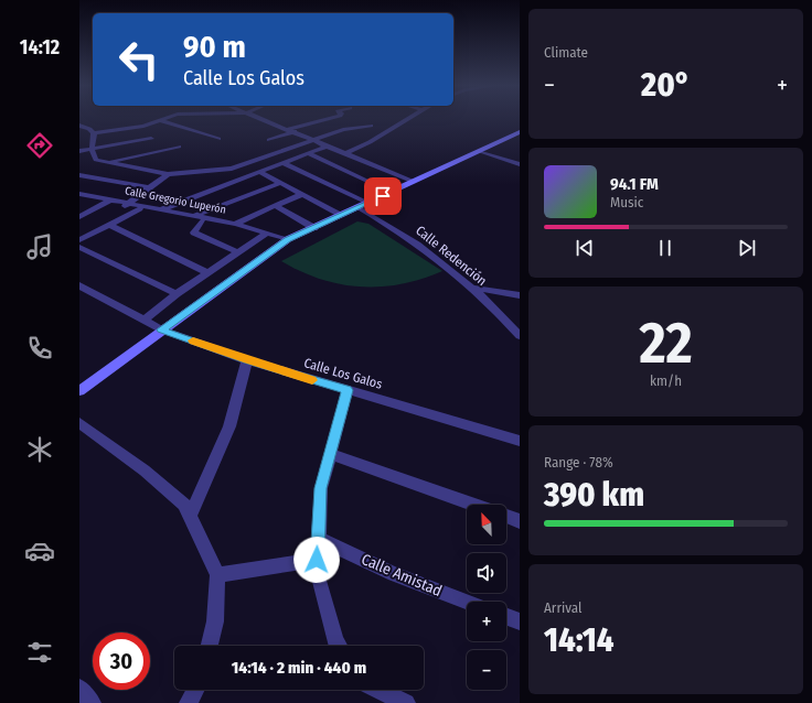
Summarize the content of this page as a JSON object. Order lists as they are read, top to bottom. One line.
{"streets":{"street":["Calle Gregorio Luperón","Calle Redención","Calle Los Galos","Calle Amistad"]},"north":"top left","page":{"tabs":"14:12","tile":["Climate",["22","km/h"],["Range · 78%","390 km"],["Arrival","14:14"]],"turn":["90 m","Calle Los Galos"],"heat":["−","20°","+"],"song":["94.1 FM","Music"],"map_buttons":["+","−"],"limit":"30","trip":"14:14 · 2 min · 440 m"}}
